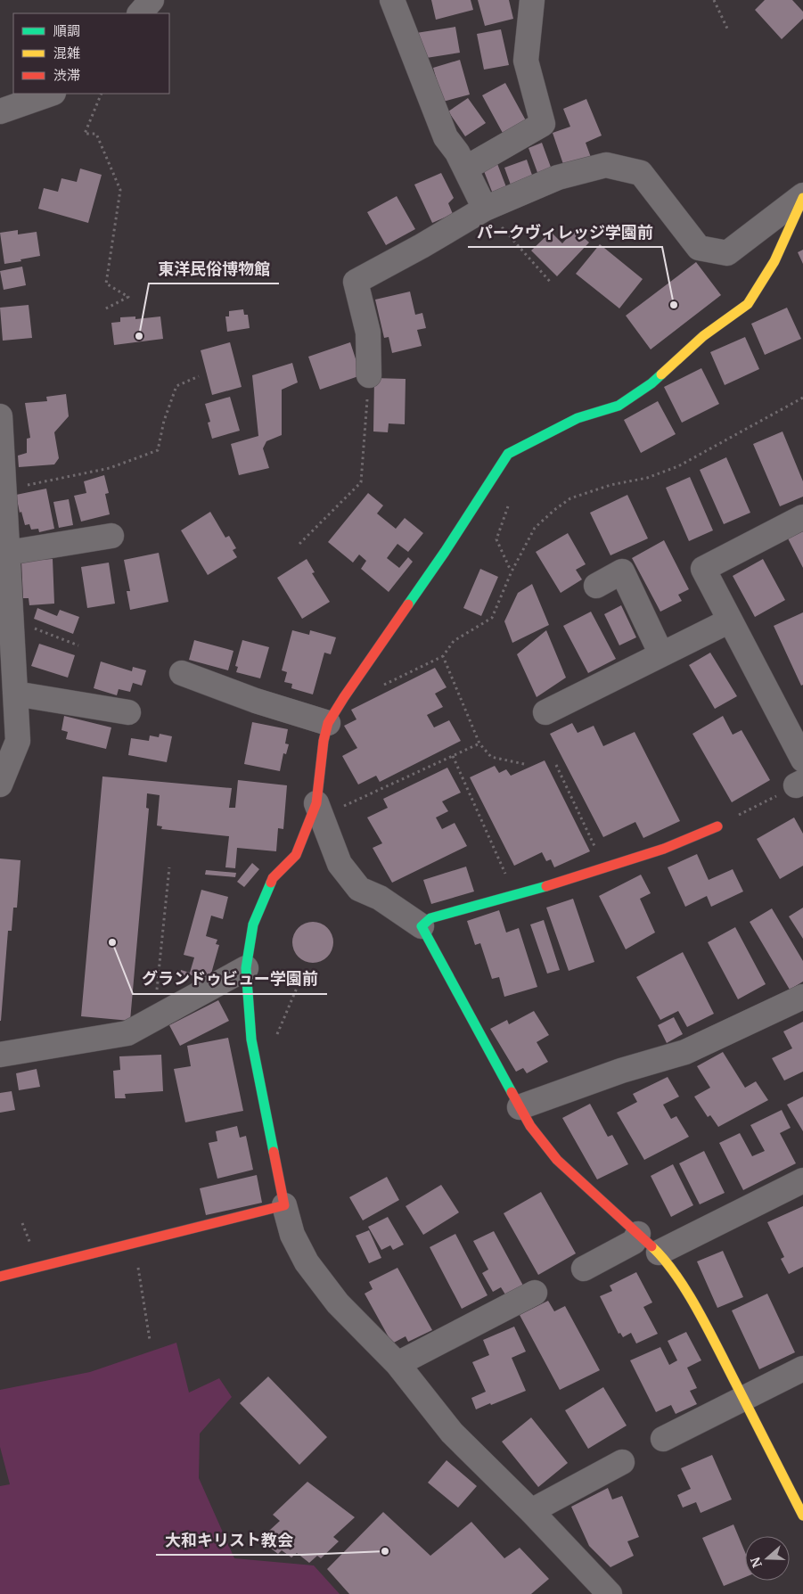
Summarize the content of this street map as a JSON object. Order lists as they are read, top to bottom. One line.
{"places":["パークヴィレッジ学園前","東洋民俗博物館","グランドゥビュー学園前","大和キリスト教会"],"legend":["順調","混雑","渋滞"],"north":"left"}
